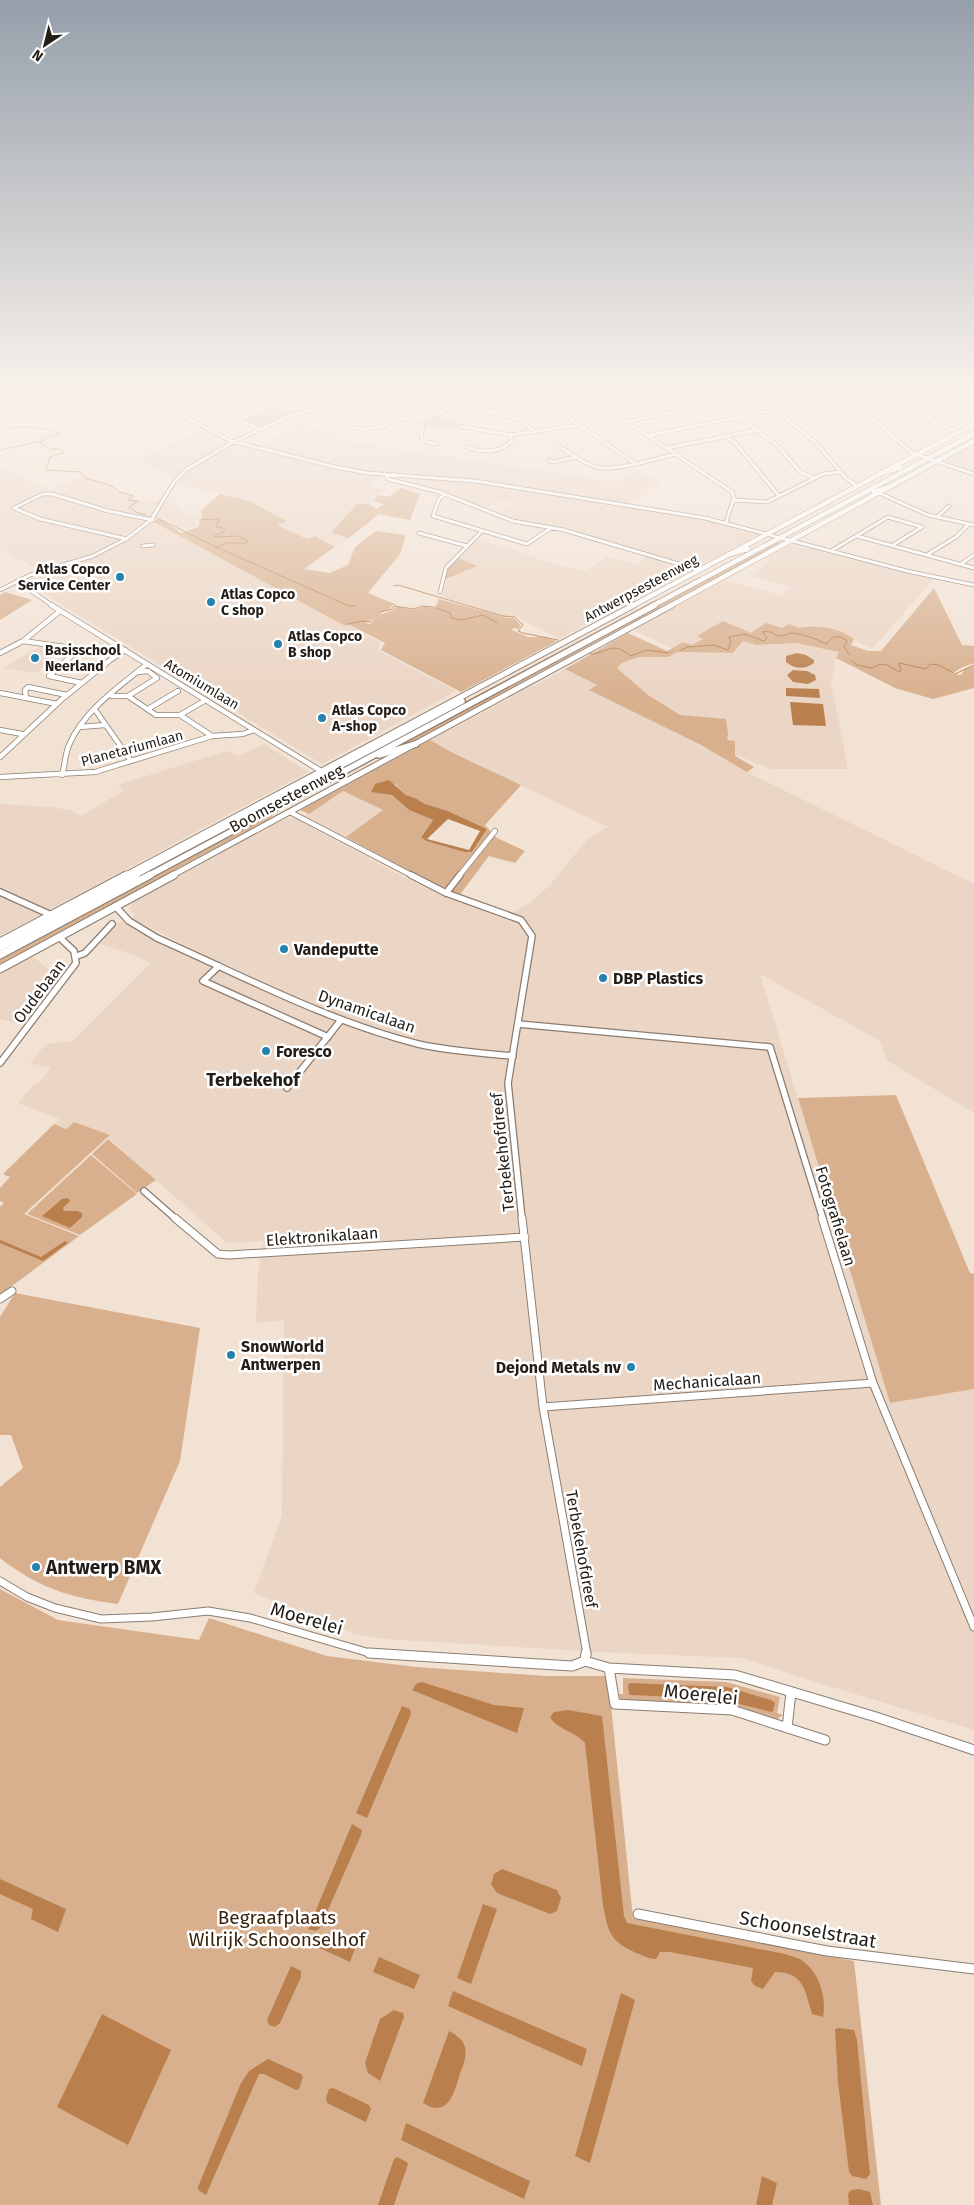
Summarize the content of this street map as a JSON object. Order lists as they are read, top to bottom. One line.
{"streets":{"main road":["Antwerpsesteenweg","Atomiumlaan","Boomsesteenweg","Terbekehofdreef"],"street":["Planetariumlaan","Oudebaan","Dynamicalaan","Fotografielaan","Elektronikalaan","Mechanicalaan","Moerelei","Schoonselstraat"]},"crossings":[["Antwerpsesteenweg","Boomsesteenweg"],["Atomiumlaan","Planetariumlaan"],["Atomiumlaan","Boomsesteenweg"],["Boomsesteenweg","Oudebaan"],["Boomsesteenweg","Dynamicalaan"],["Boomsesteenweg","Terbekehofdreef"],["Dynamicalaan","Terbekehofdreef"],["Terbekehofdreef","Fotografielaan"],["Terbekehofdreef","Elektronikalaan"],["Terbekehofdreef","Mechanicalaan"],["Terbekehofdreef","Moerelei"],["Fotografielaan","Mechanicalaan"]],"districts":["Terbekehof"],"parks":["Begraafplaats Wilrijk Schoonselhof"],"places":["Atlas Copco Service Center","Atlas Copco C shop","Atlas Copco B shop","Basisschool Neerland","Atlas Copco A-shop","Vandeputte","DBP Plastics","Foresco","SnowWorld Antwerpen","Dejond Metals nv","Antwerp BMX"],"north":"bottom left"}
